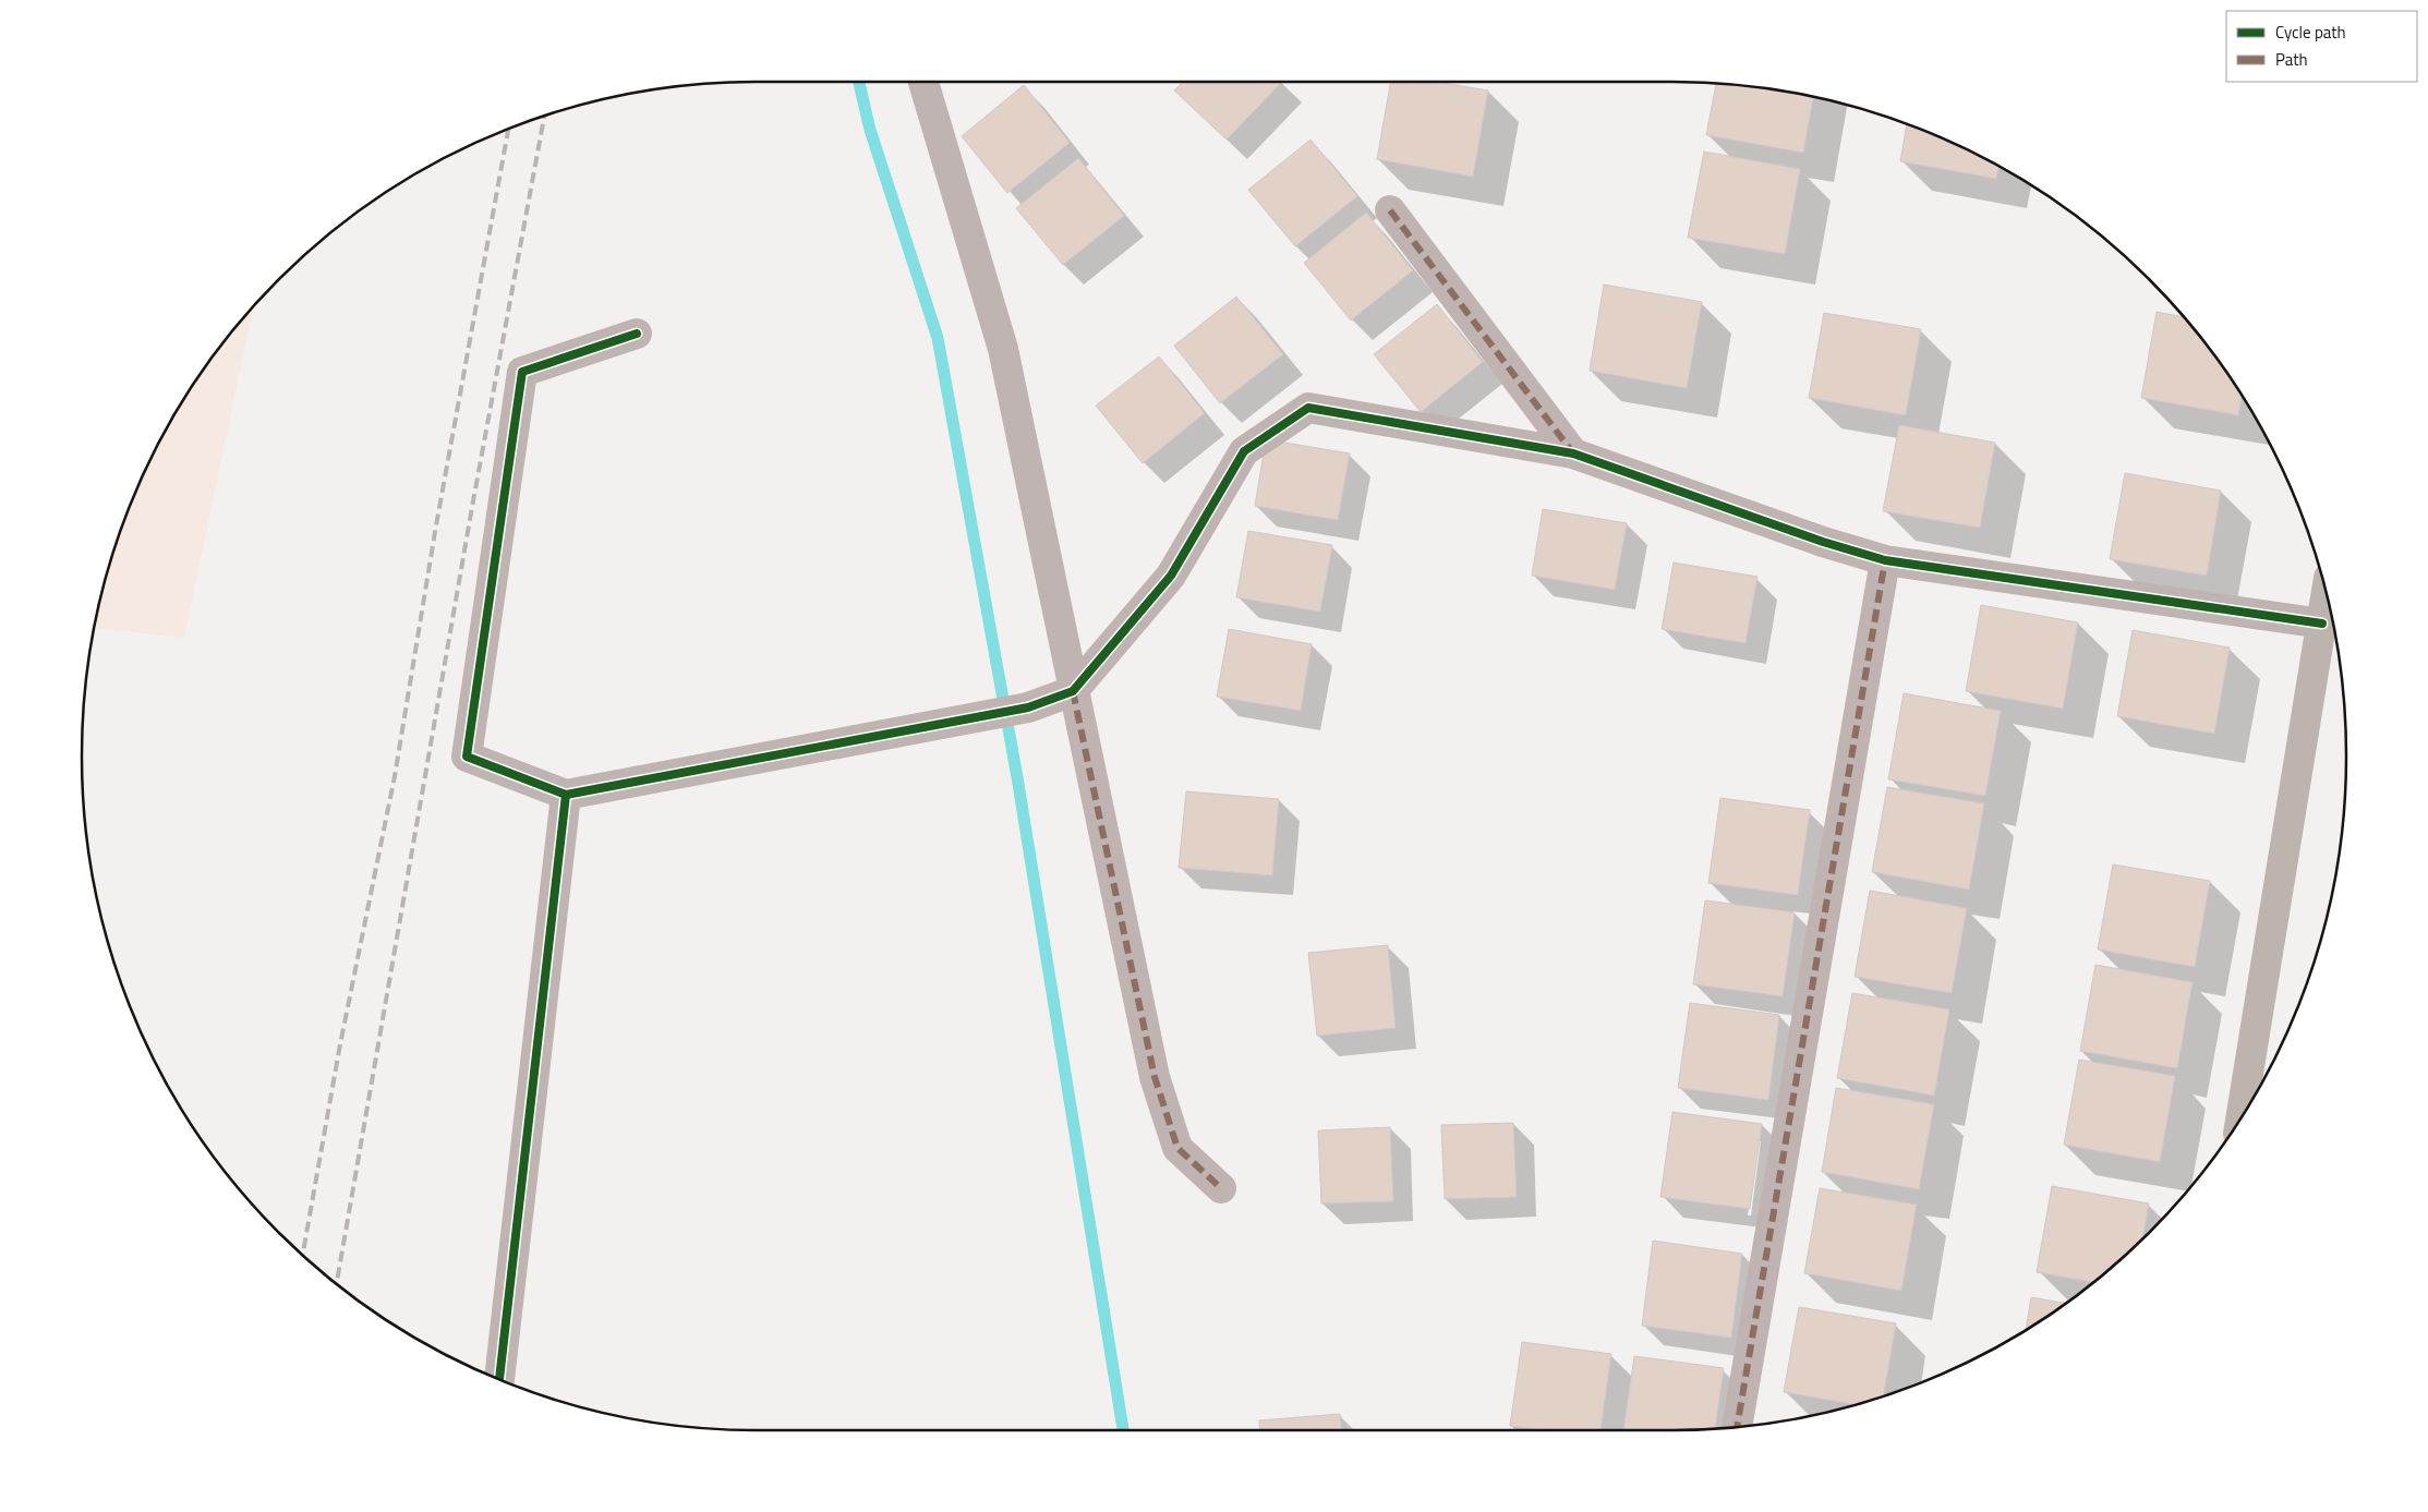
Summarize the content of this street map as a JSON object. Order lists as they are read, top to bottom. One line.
{"legend":["Cycle path","Path"]}
